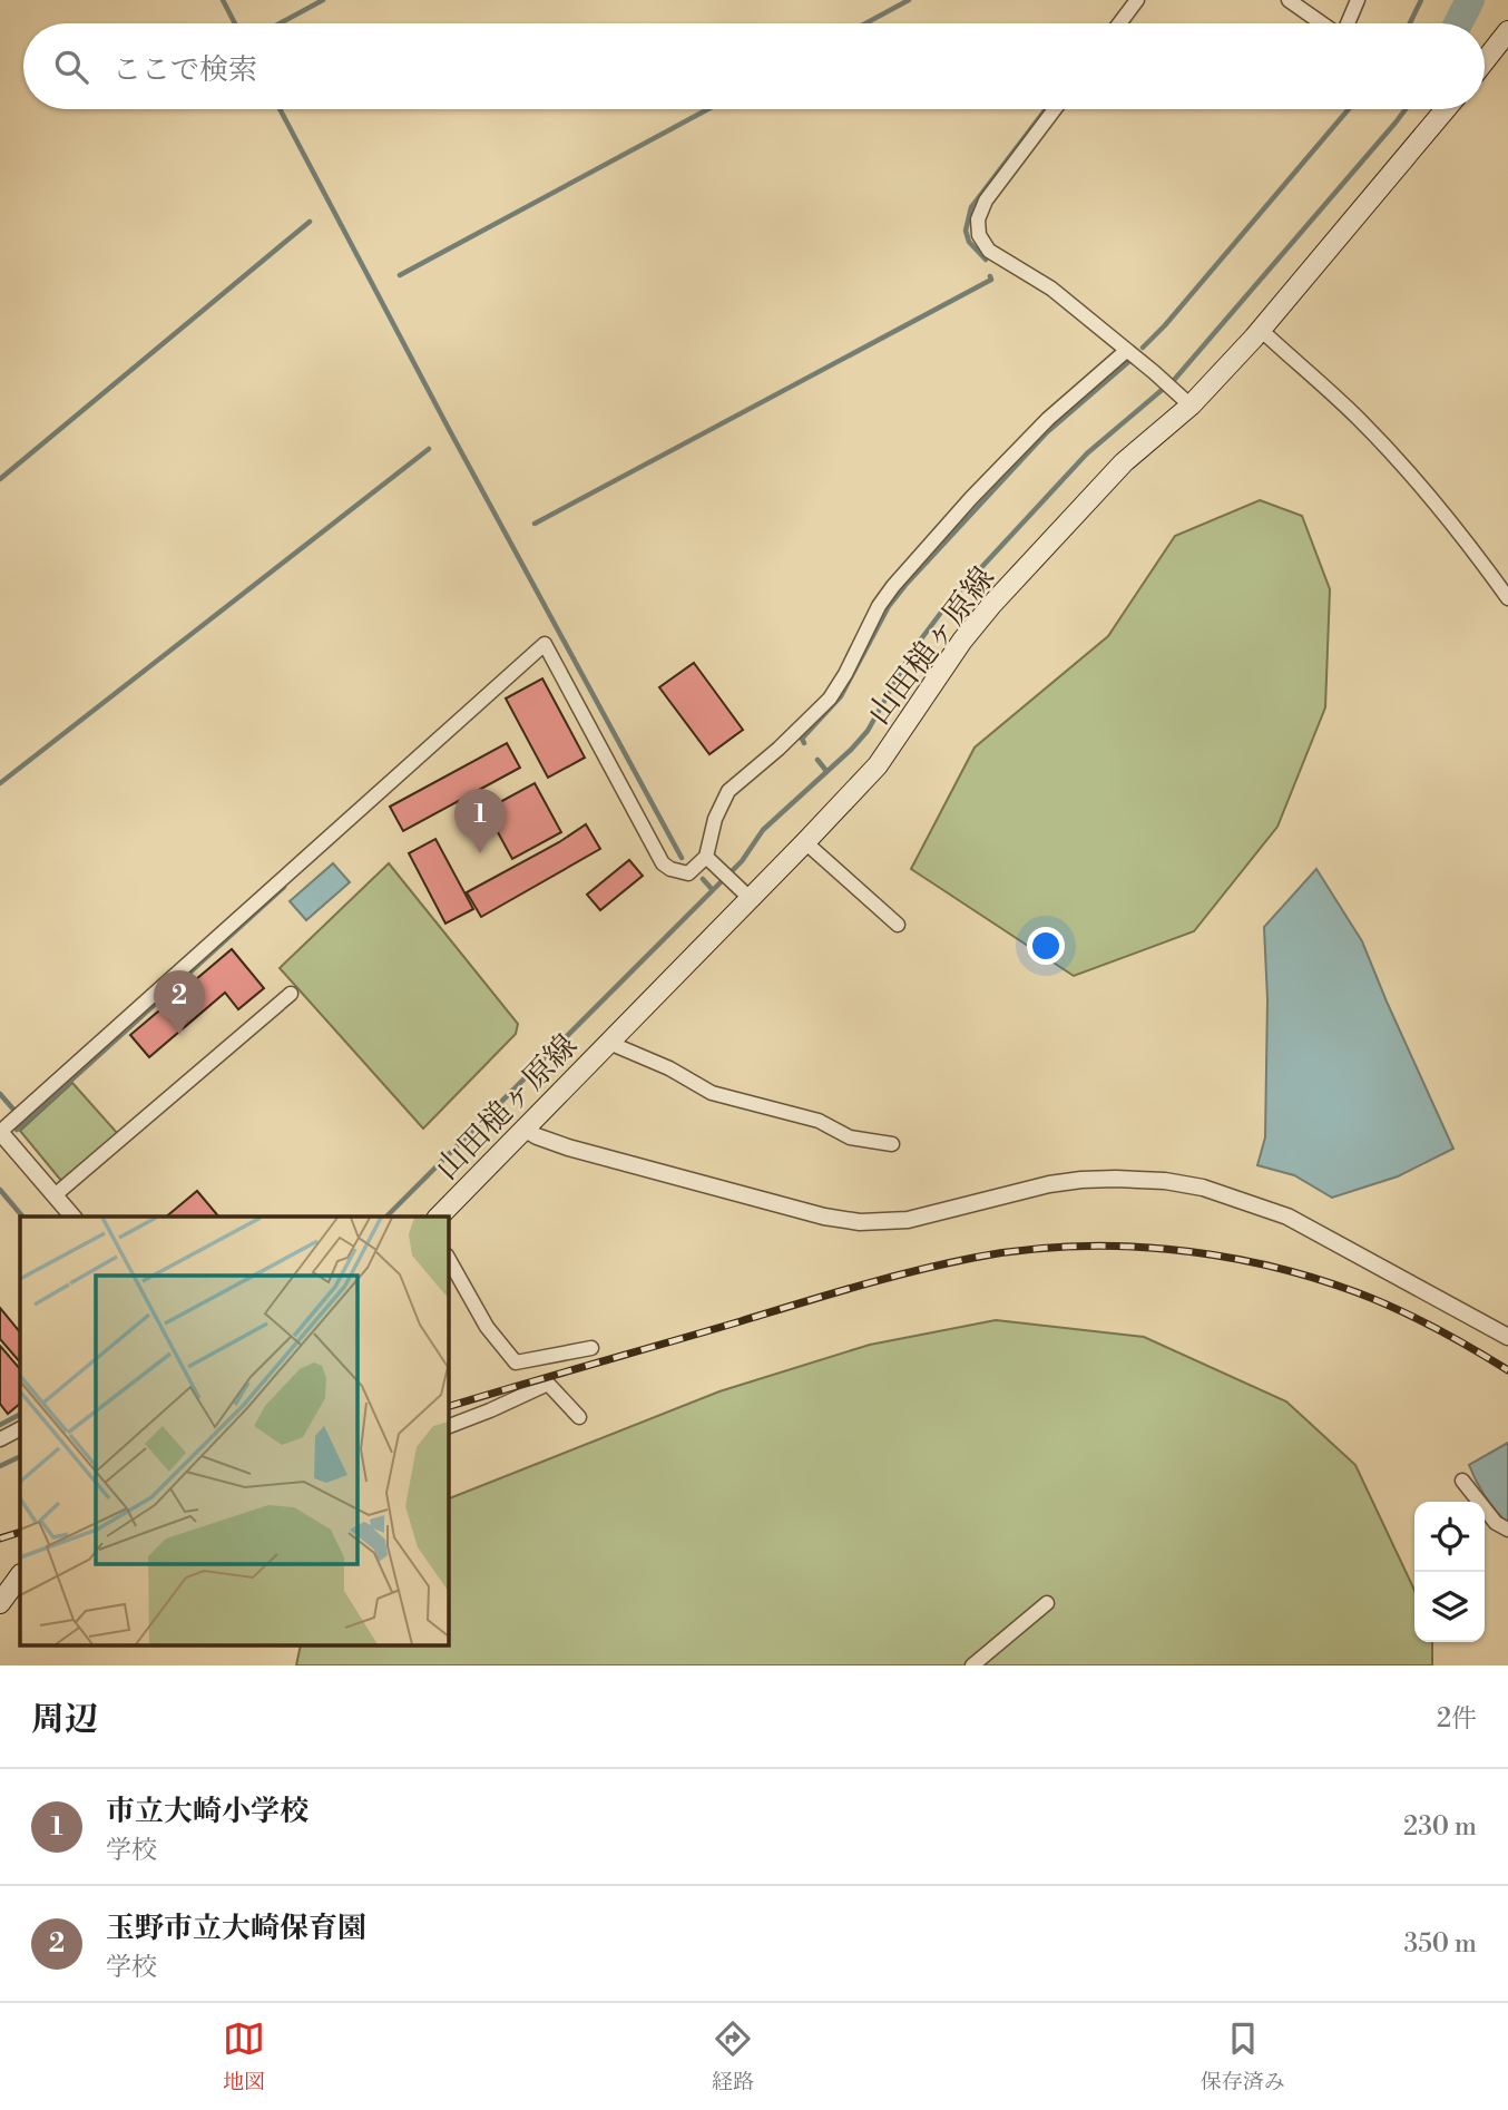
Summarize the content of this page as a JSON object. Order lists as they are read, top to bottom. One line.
{"streets":{"main road":["山田槌ヶ原線"]},"page":{"search":"ここで検索","pins":["1","2"],"heading":["周辺","2件"],"list":[{"mark":"1","name":"市立大崎小学校","note":"学校","value":"230 m"},{"mark":"2","name":"玉野市立大崎保育園","note":"学校","value":"350 m"}],"nav":["地図","経路","保存済み"]}}
